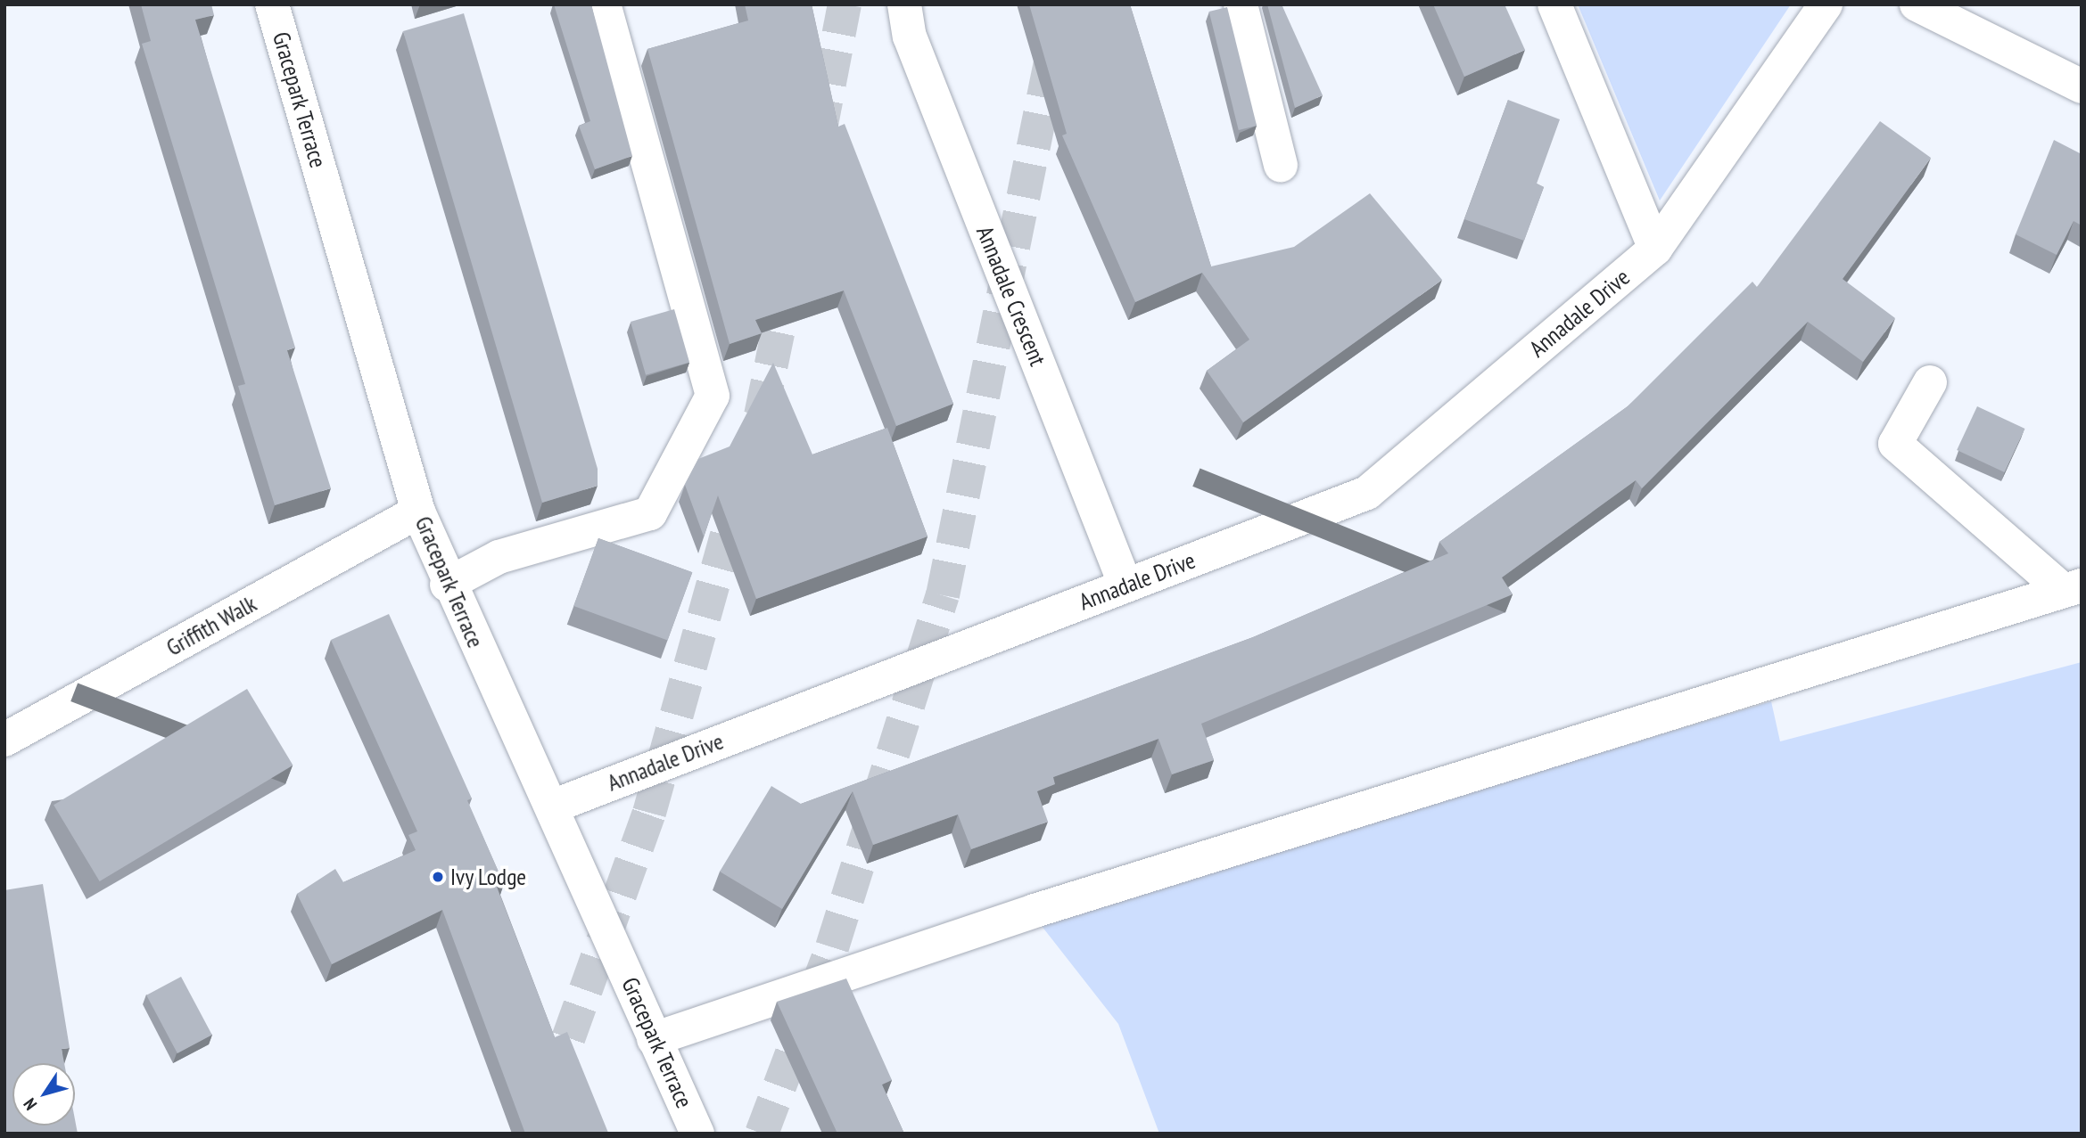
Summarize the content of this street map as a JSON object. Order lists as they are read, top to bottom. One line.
{"streets":{"street":["Gracepark Terrace","Annadale Crescent","Annadale Drive","Griffith Walk"]},"crossings":[["Gracepark Terrace","Annadale Drive"],["Gracepark Terrace","Griffith Walk"],["Annadale Crescent","Annadale Drive"]],"places":["Ivy Lodge"],"north":"bottom left"}
